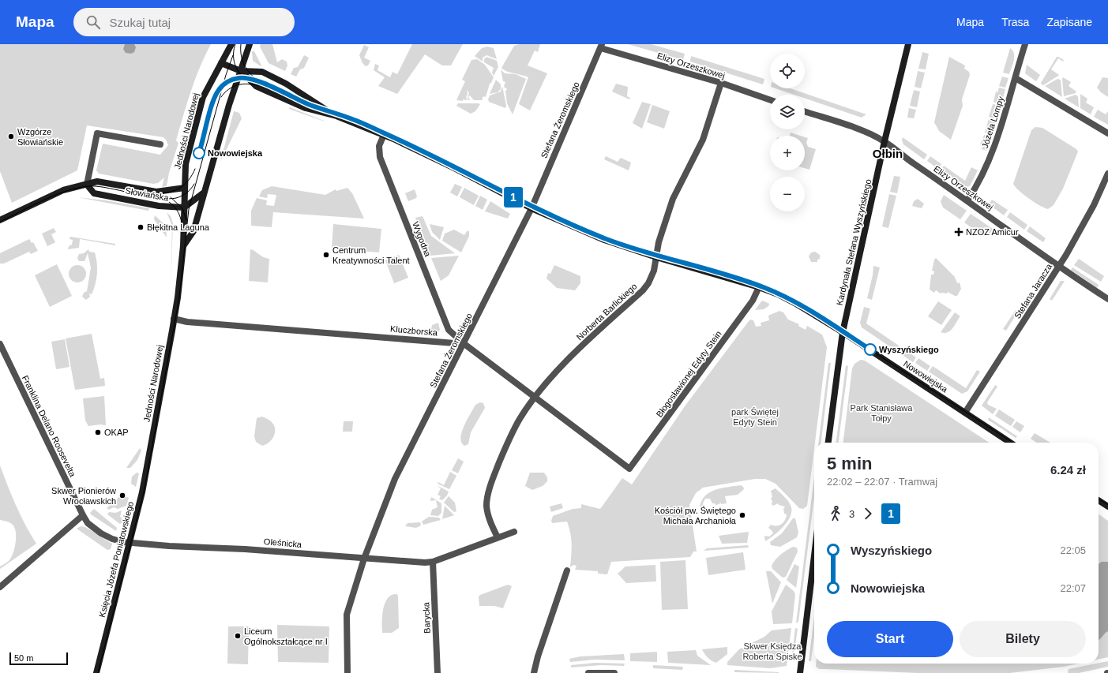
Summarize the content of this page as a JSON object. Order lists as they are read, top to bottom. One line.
{"streets":{"street":["Elizy Orzeszkowej","Stefana Żeromskiego","Józefa Lompy","Jedności Narodowej","Słowiańska","Wygodna","Kardynała Stefana Wyszyńskiego","Stefana Jaracza","Norberta Barlickiego","Kluczborska","Błogosławionej Edyty Stein","Nowowiejska","Franklina Delano Roosevelta","Oleśnicka","Księcia Józefa Poniatowskiego","Barycka"]},"crossings":[["Elizy Orzeszkowej","Stefana Żeromskiego"],["Elizy Orzeszkowej","Józefa Lompy"],["Elizy Orzeszkowej","Kardynała Stefana Wyszyńskiego"],["Elizy Orzeszkowej","Stefana Jaracza"],["Elizy Orzeszkowej","Norberta Barlickiego"],["Stefana Żeromskiego","Wygodna"],["Stefana Żeromskiego","Kluczborska"],["Stefana Żeromskiego","Nowowiejska"],["Stefana Żeromskiego","Oleśnicka"],["Jedności Narodowej","Słowiańska"],["Jedności Narodowej","Kluczborska"],["Jedności Narodowej","Nowowiejska"],["Jedności Narodowej","Księcia Józefa Poniatowskiego"],["Wygodna","Kluczborska"],["Wygodna","Nowowiejska"],["Kardynała Stefana Wyszyńskiego","Nowowiejska"],["Stefana Jaracza","Nowowiejska"],["Norberta Barlickiego","Błogosławionej Edyty Stein"],["Norberta Barlickiego","Nowowiejska"],["Norberta Barlickiego","Oleśnicka"],["Błogosławionej Edyty Stein","Nowowiejska"],["Franklina Delano Roosevelta","Oleśnicka"],["Franklina Delano Roosevelta","Księcia Józefa Poniatowskiego"],["Oleśnicka","Księcia Józefa Poniatowskiego"],["Oleśnicka","Barycka"]],"districts":["Ołbin"],"parks":["Park Stanisława Tołpy","park Świętej Edyty Stein","Skwer Księdza Roberta Spiske"],"places":{"other":["Wzgórze Słowiańskie","Nowowiejska","Błękitna Laguna","Centrum Kreatywności Talent","Wyszyńskiego","OKAP","Skwer Pionierów Wrocławskich","Kościół pw. Świętego Michała Archanioła","Liceum Ogólnokształcące nr I"],"health":["NZOZ Amicur"]},"lines":["tram line 1"],"scale_bar":"50 m","page":{"header":"Mapa","search":"Szukaj tutaj","nav":["Mapa","Trasa","Zapisane"],"on_map":"1","map_buttons":["+","−"],"heading":["5 min","22:02 – 22:07 · Tramwaj","6.24 zł"],"legs":["3","1"],"list":[{"name":"Wyszyńskiego","value":"22:05"},{"name":"Nowowiejska","value":"22:07"}],"buttons":["Start","Bilety"],"scale":"50 m"}}
